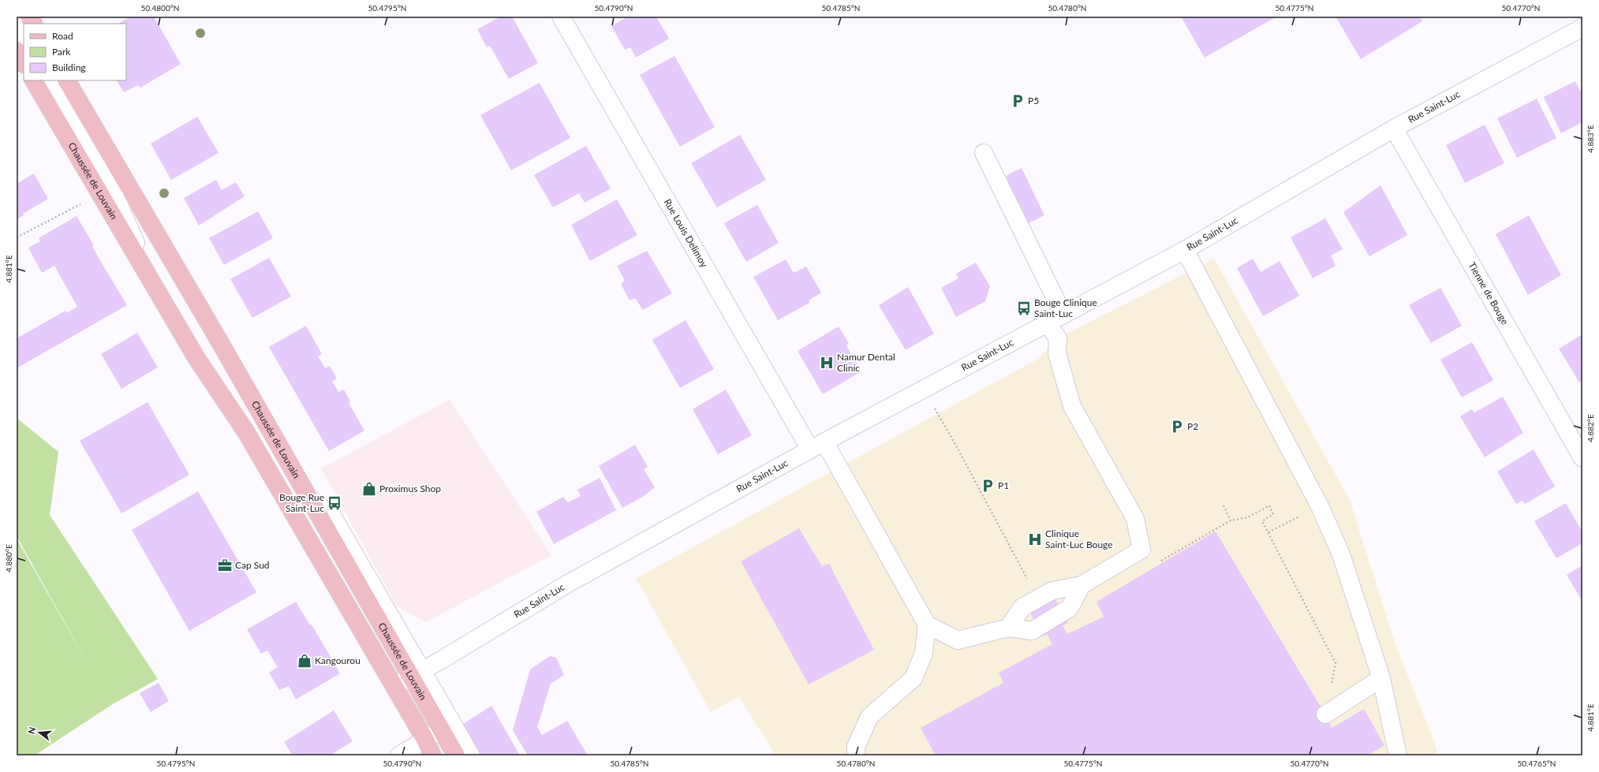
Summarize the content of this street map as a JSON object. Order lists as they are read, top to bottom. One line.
{"streets":{"main road":["Chaussée de Louvain"],"street":["Rue Saint-Luc","Rue Louis Delimoy","Tienne de Bouge"]},"crossings":[["Rue Saint-Luc","Chaussée de Louvain"],["Rue Saint-Luc","Rue Louis Delimoy"],["Rue Saint-Luc","Tienne de Bouge"]],"places":{"parking":["P5","P2","P1"],"bus stop":["Bouge Clinique Saint-Luc","Bouge Rue Saint-Luc"],"hospital":["Namur Dental Clinic","Clinique Saint-Luc Bouge"],"shop":["Proximus Shop","Kangourou"],"office":["Cap Sud"]},"legend":["Road","Park","Building"],"north":"left","coordinates":["50.4800°N","50.4795°N","50.4790°N","50.4785°N","50.4780°N","50.4775°N","50.4770°N","4.883°E","4.881°E","4.882°E","4.880°E","50.4765°N"]}
